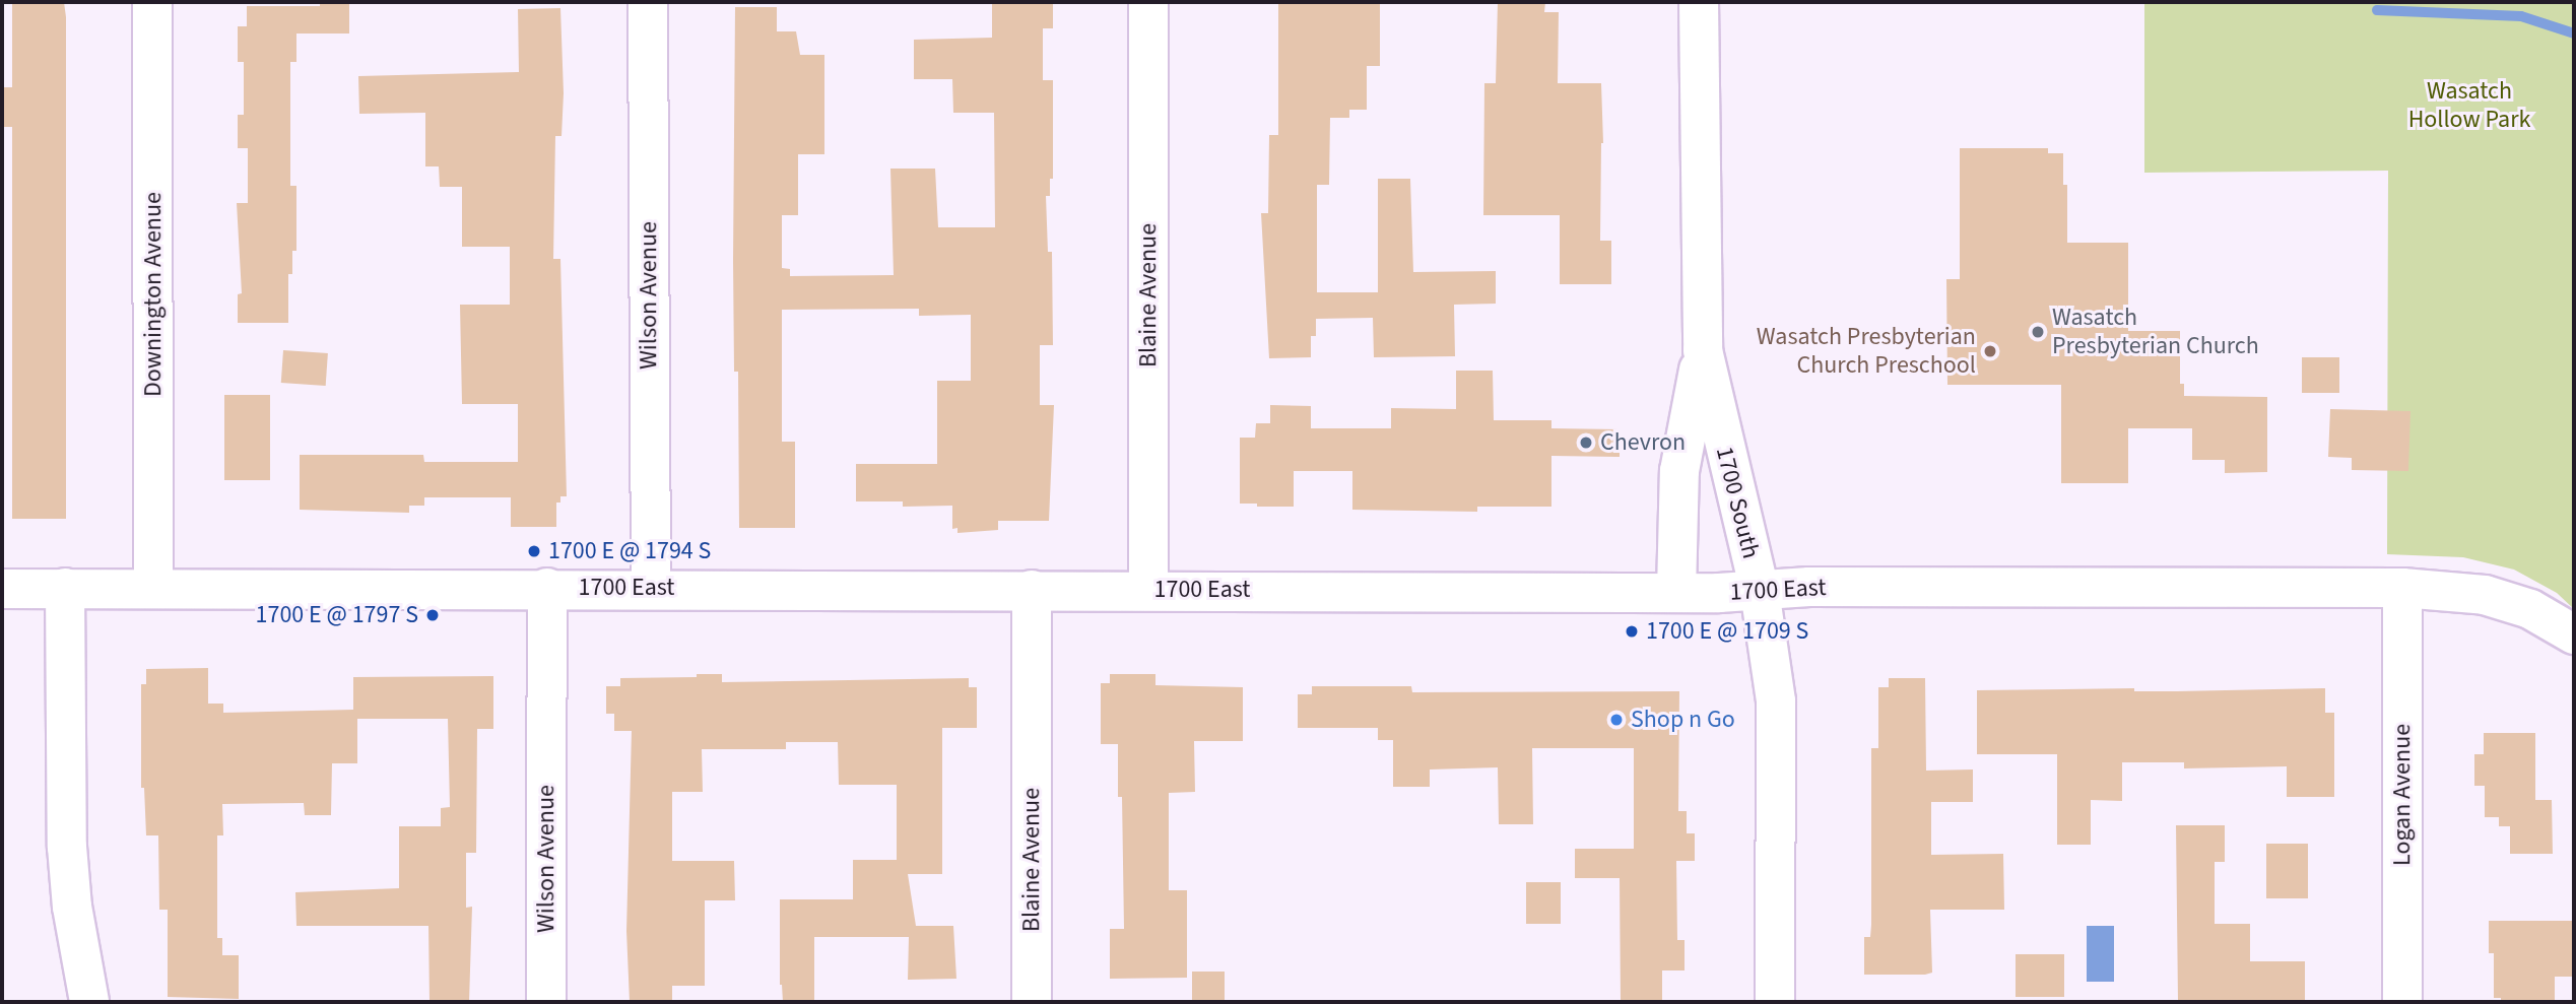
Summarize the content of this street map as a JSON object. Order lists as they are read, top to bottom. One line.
{"streets":{"street":["Downington Avenue","Wilson Avenue","Blaine Avenue","1700 South","1700 East","Logan Avenue"]},"crossings":[["Downington Avenue","1700 East"],["Wilson Avenue","1700 East"],["Blaine Avenue","1700 East"],["1700 South","1700 East"],["1700 East","Logan Avenue"]],"parks":["Wasatch Hollow Park"],"places":["Wasatch Presbyterian Church","Wasatch Presbyterian Church Preschool","Chevron","1700 E @ 1794 S","1700 E @ 1797 S","1700 E @ 1709 S","Shop n Go"]}
